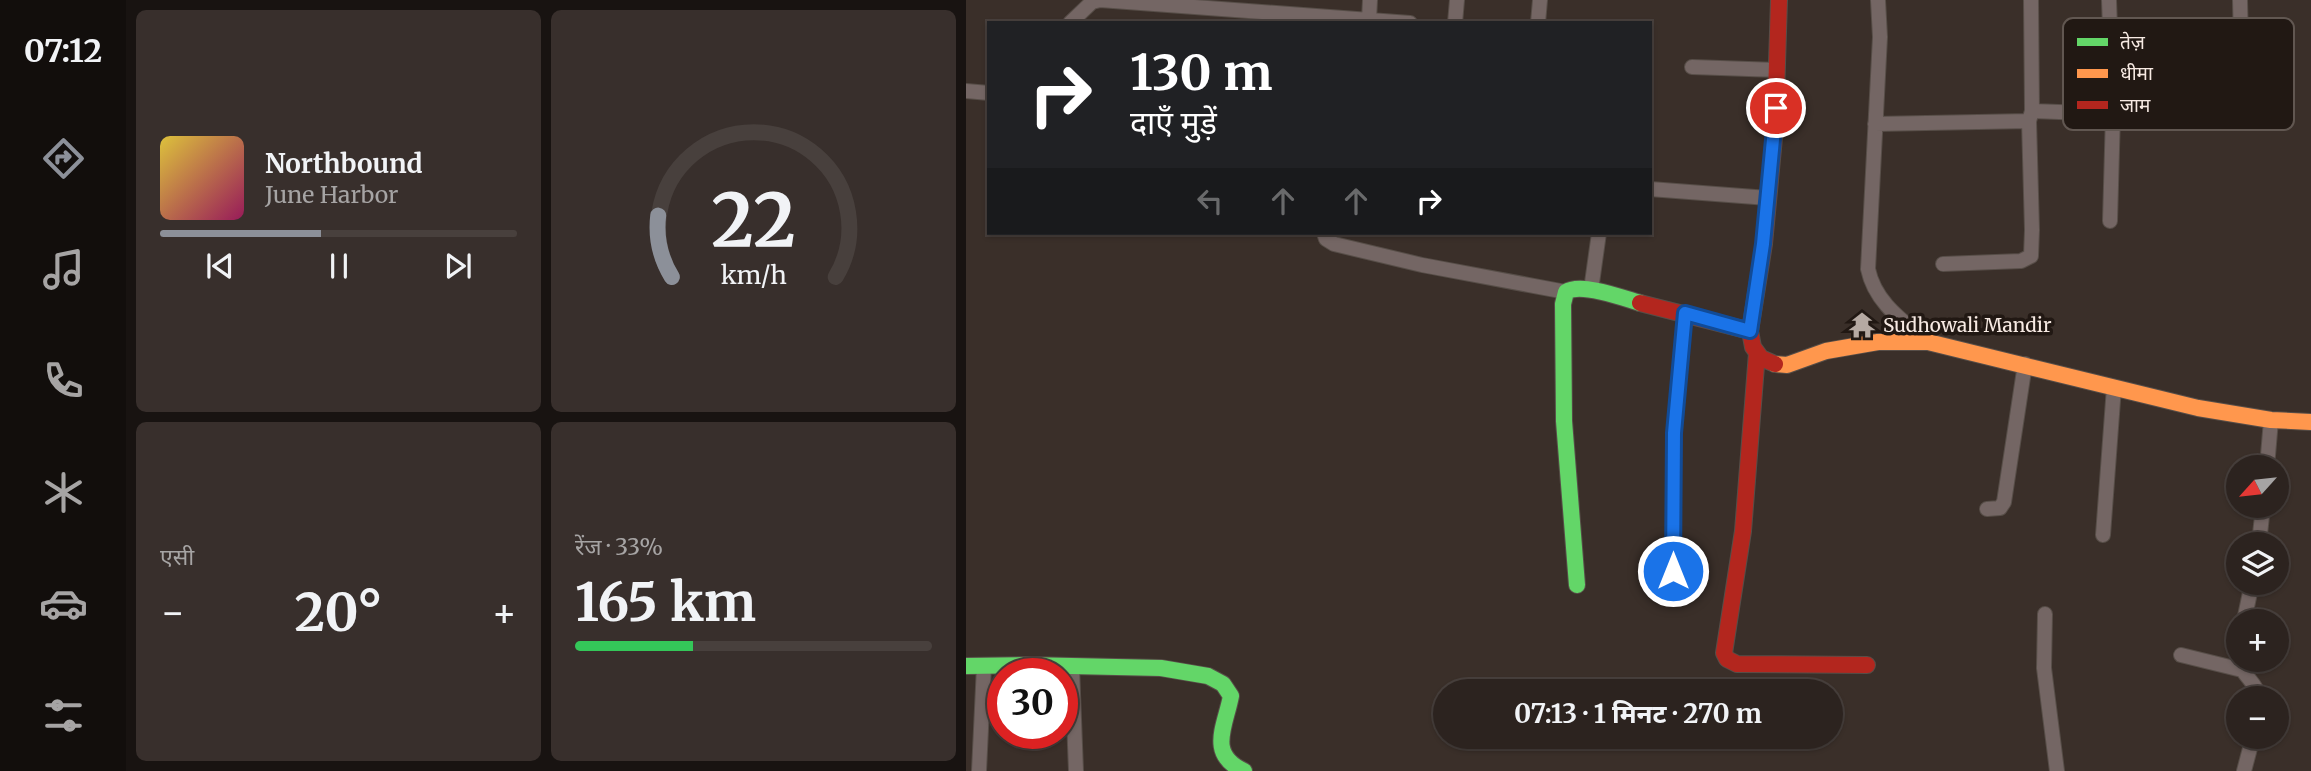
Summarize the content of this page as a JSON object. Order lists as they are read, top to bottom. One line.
{"places":{"temple":["Sudhowali Mandir"]},"legend":["तेज़","धीमा","जाम"],"north":"bottom left","page":{"tabs":"07:12","turn":["130 m","दाएँ मुड़ें"],"song":["Northbound","June Harbor"],"tile":["एसी",["रेंज · 33%","165 km"]],"map_buttons":["+","−"],"heat":["−","20°","+"],"limit":"30","trip":"07:13 · 1 मिनट · 270 m","gauge":["22","km/h"]}}
